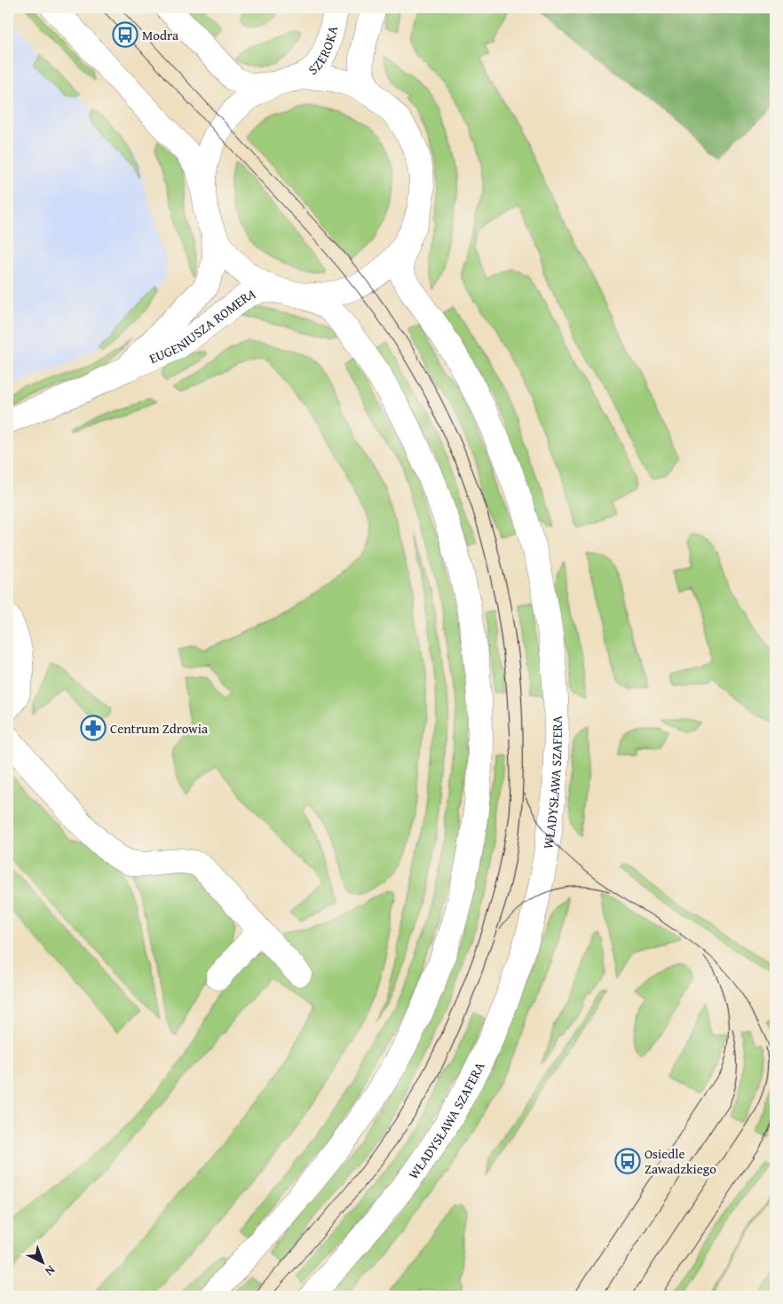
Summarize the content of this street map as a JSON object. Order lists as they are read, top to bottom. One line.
{"streets":{"main road":["SZEROKA","EUGENIUSZA ROMERA","WŁADYSŁAWA SZAFERA"]},"crossings":[["EUGENIUSZA ROMERA","WŁADYSŁAWA SZAFERA"]],"places":{"bus stop":["Modra","Osiedle Zawadzkiego"],"pharmacy":["Centrum Zdrowia"]},"north":"bottom right"}
